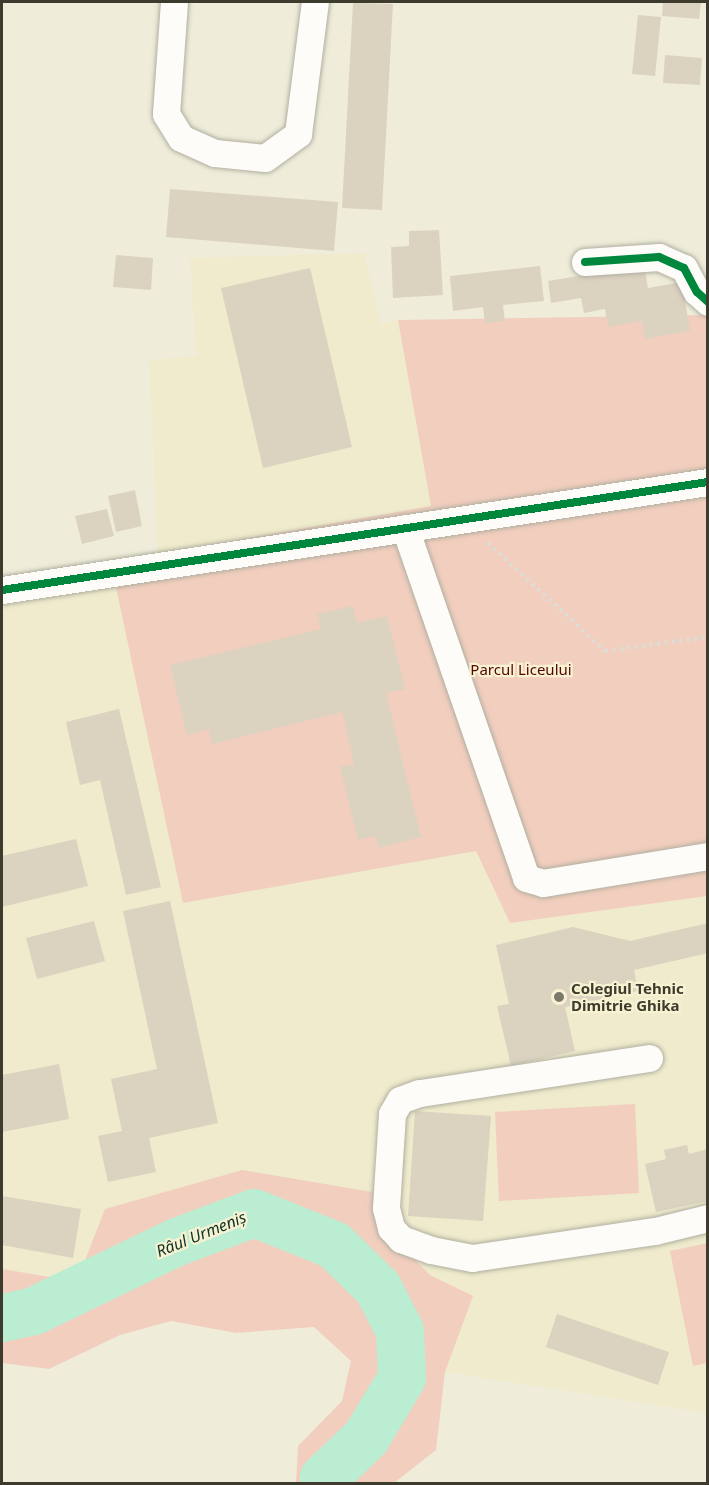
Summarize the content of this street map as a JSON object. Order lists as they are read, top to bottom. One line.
{"water":["Râul Urmeniș"],"parks":["Parcul Liceului"],"places":["Colegiul Tehnic Dimitrie Ghika"]}
